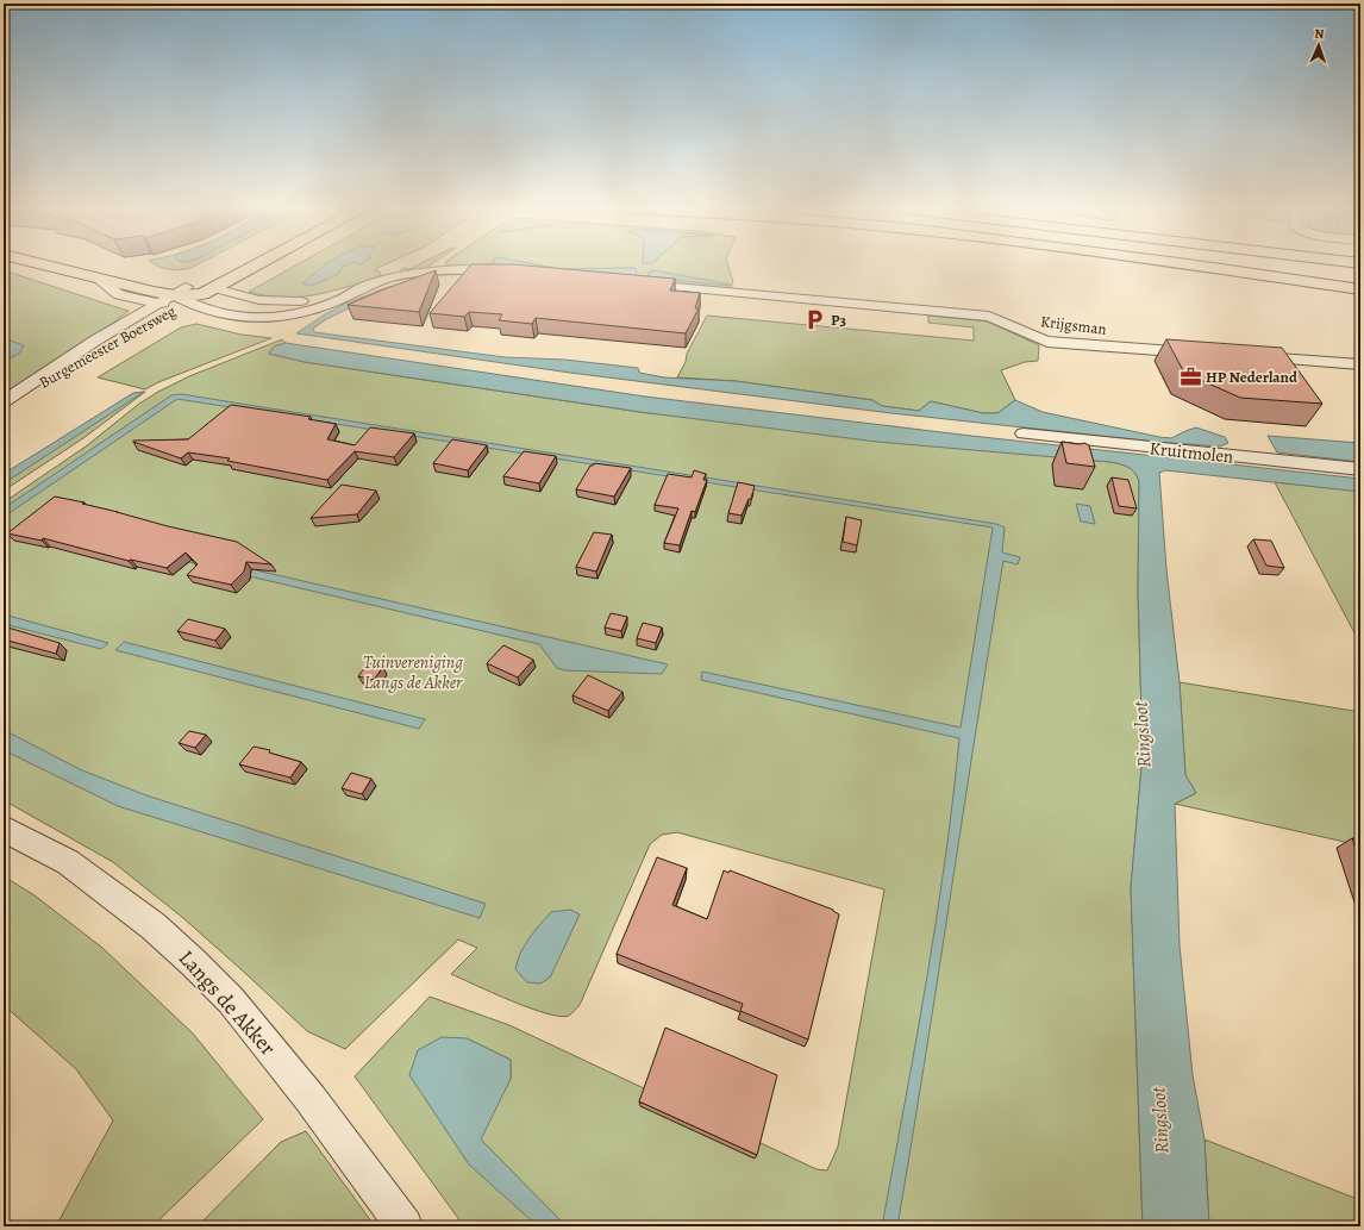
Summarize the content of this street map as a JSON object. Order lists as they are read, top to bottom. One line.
{"streets":{"main road":["Burgemeester Boersweg"],"street":["Krijgsman","Kruitmolen","Langs de Akker"]},"water":["Ringsloot"],"parks":["Tuinvereniging Langs de Akker"],"places":{"parking":["P3"],"office":["HP Nederland"]},"north":"top"}
